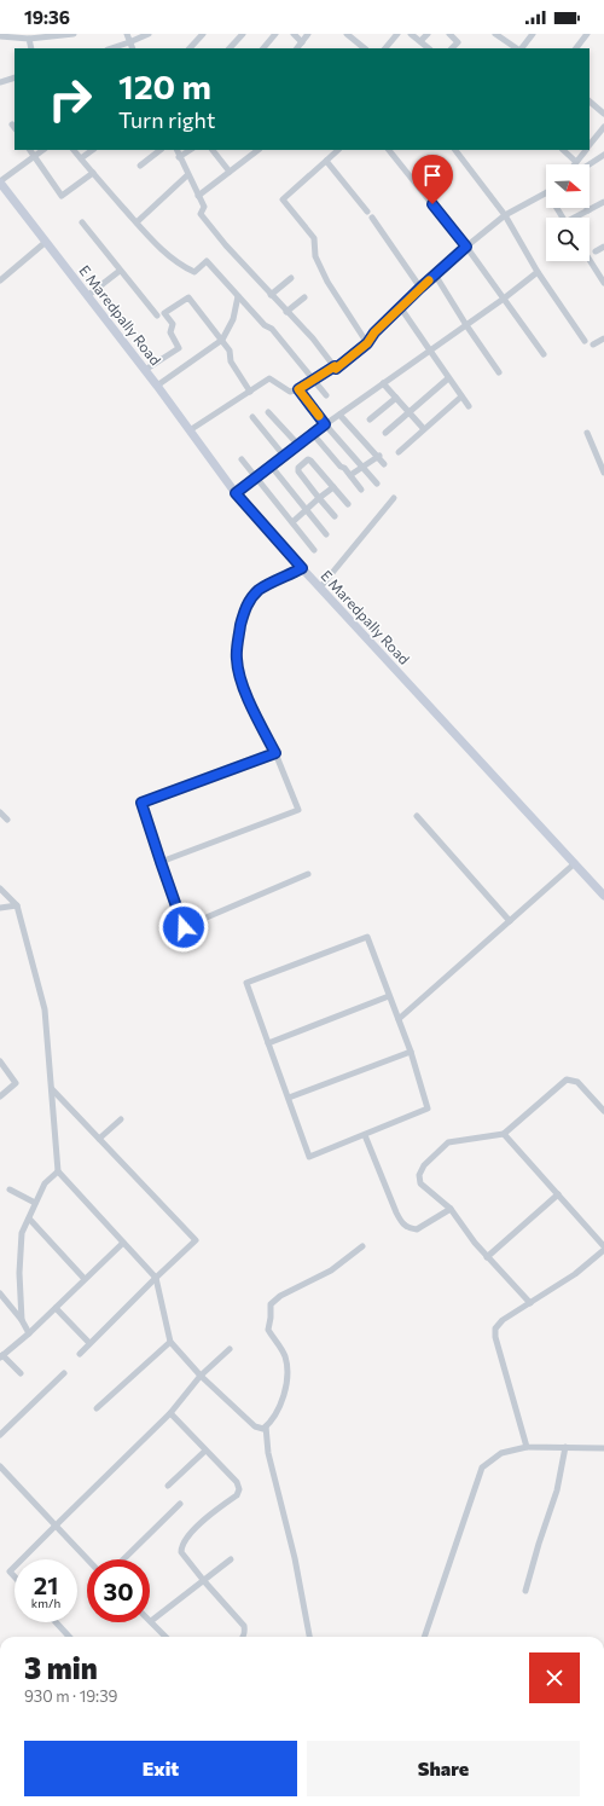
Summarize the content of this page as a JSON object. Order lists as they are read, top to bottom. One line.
{"streets":{"main road":["E Maredpally Road"]},"north":"right","page":{"status":"19:36","turn":["120 m","Turn right"],"speed":"21 km/h","limit":"30","heading":["3 min","930 m · 19:39"],"buttons":["Exit","Share"]}}
